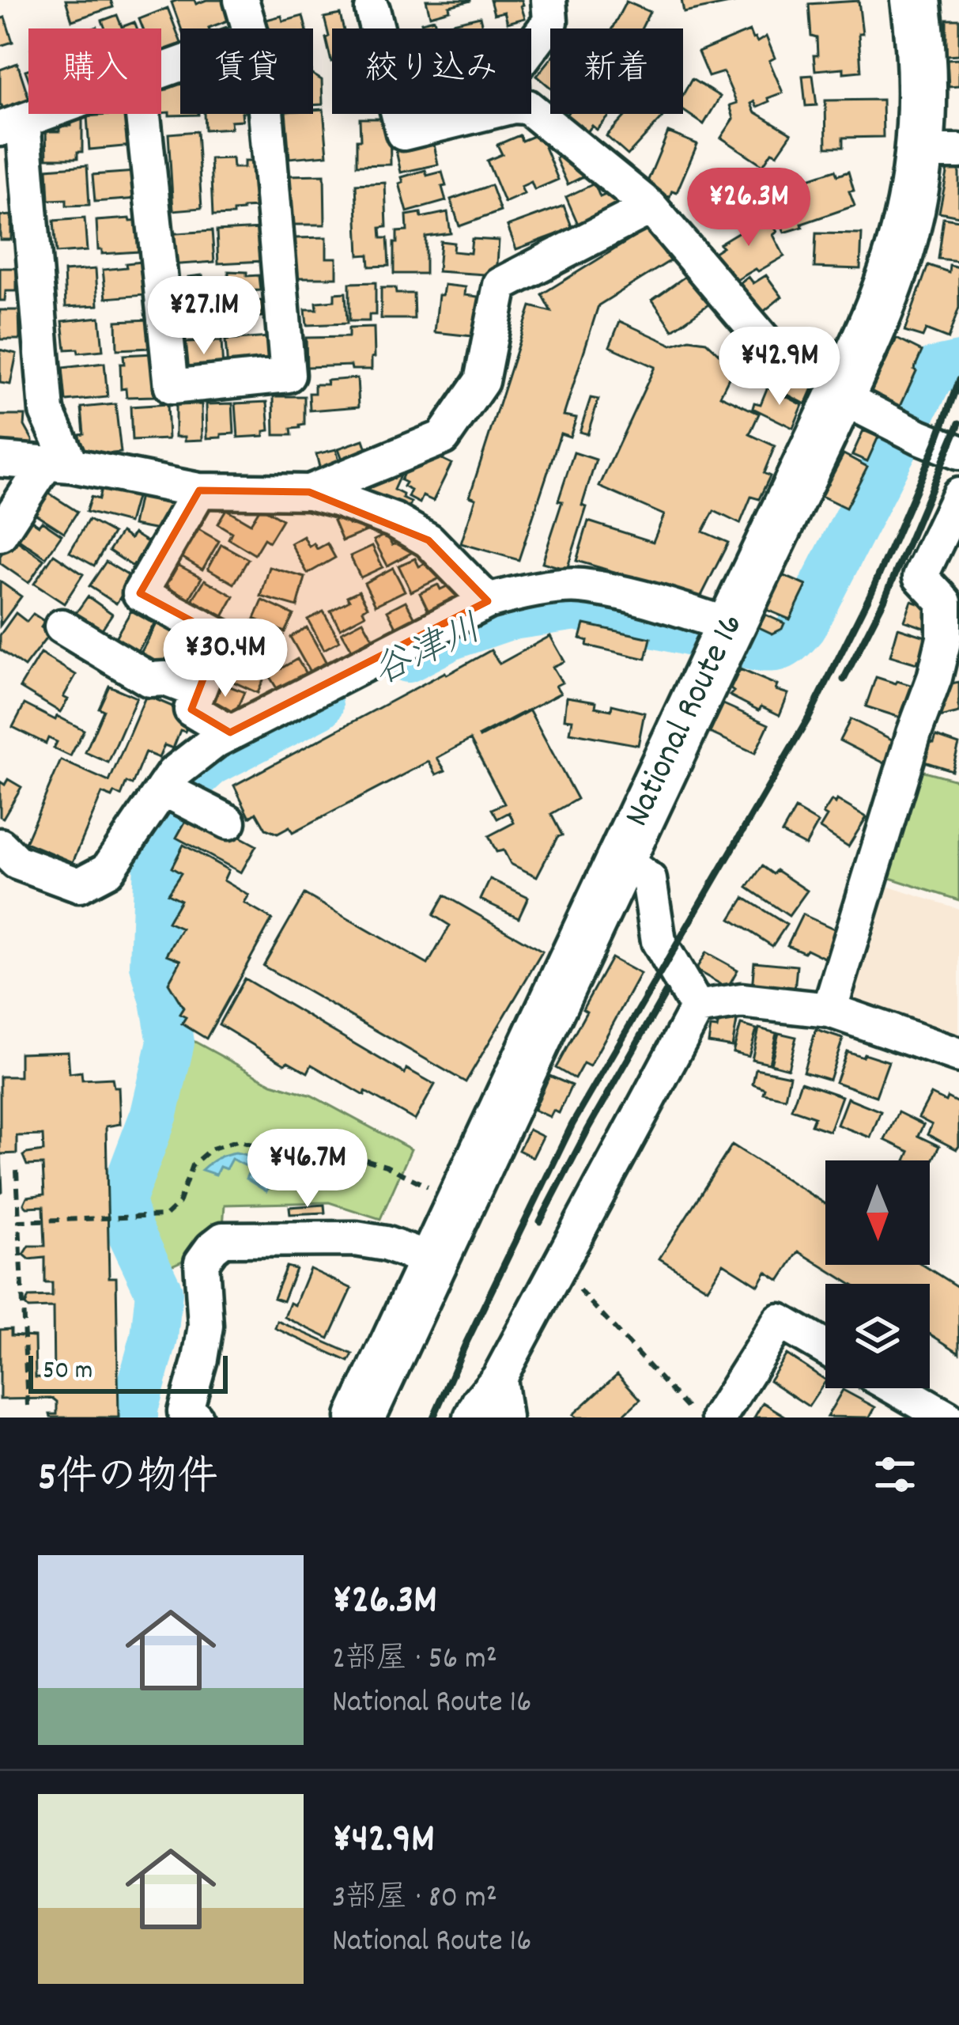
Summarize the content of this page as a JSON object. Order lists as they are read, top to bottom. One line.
{"streets":{"highway":["National Route 16"]},"water":["谷津川"],"scale_bar":"50 m","north":"bottom","page":{"chip":["購入","賃貸","絞り込み","新着"],"price":["¥26.3M","¥27.1M","¥42.9M","¥30.4M","¥46.7M"],"scale":"50 m","heading":"5件の物件","list":[{"name":"¥26.3M","note":"2部屋 · 56 m² · National Route 16"},{"name":"¥42.9M","note":"3部屋 · 80 m² · National Route 16"}]}}
